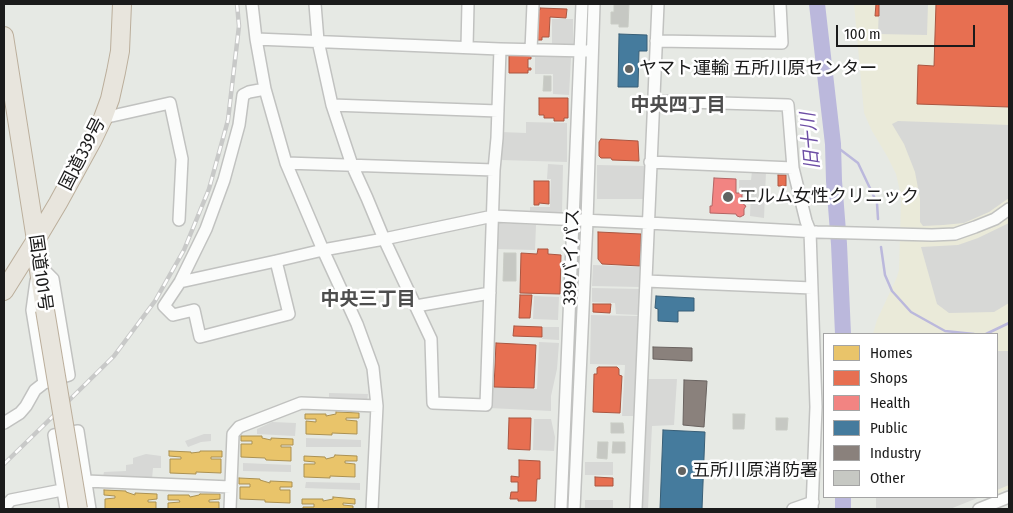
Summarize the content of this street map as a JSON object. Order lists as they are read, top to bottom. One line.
{"streets":{"highway":["国道339号","国道101号"],"street":["339バイパス"]},"crossings":[["国道339号","国道101号"]],"districts":["中央四丁目","中央三丁目"],"water":["旧十川"],"places":["ヤマト運輸 五所川原センター","エルム女性クリニック","五所川原消防署"],"legend":["Homes","Shops","Health","Public","Industry","Other"],"scale_bar":"100 m"}
